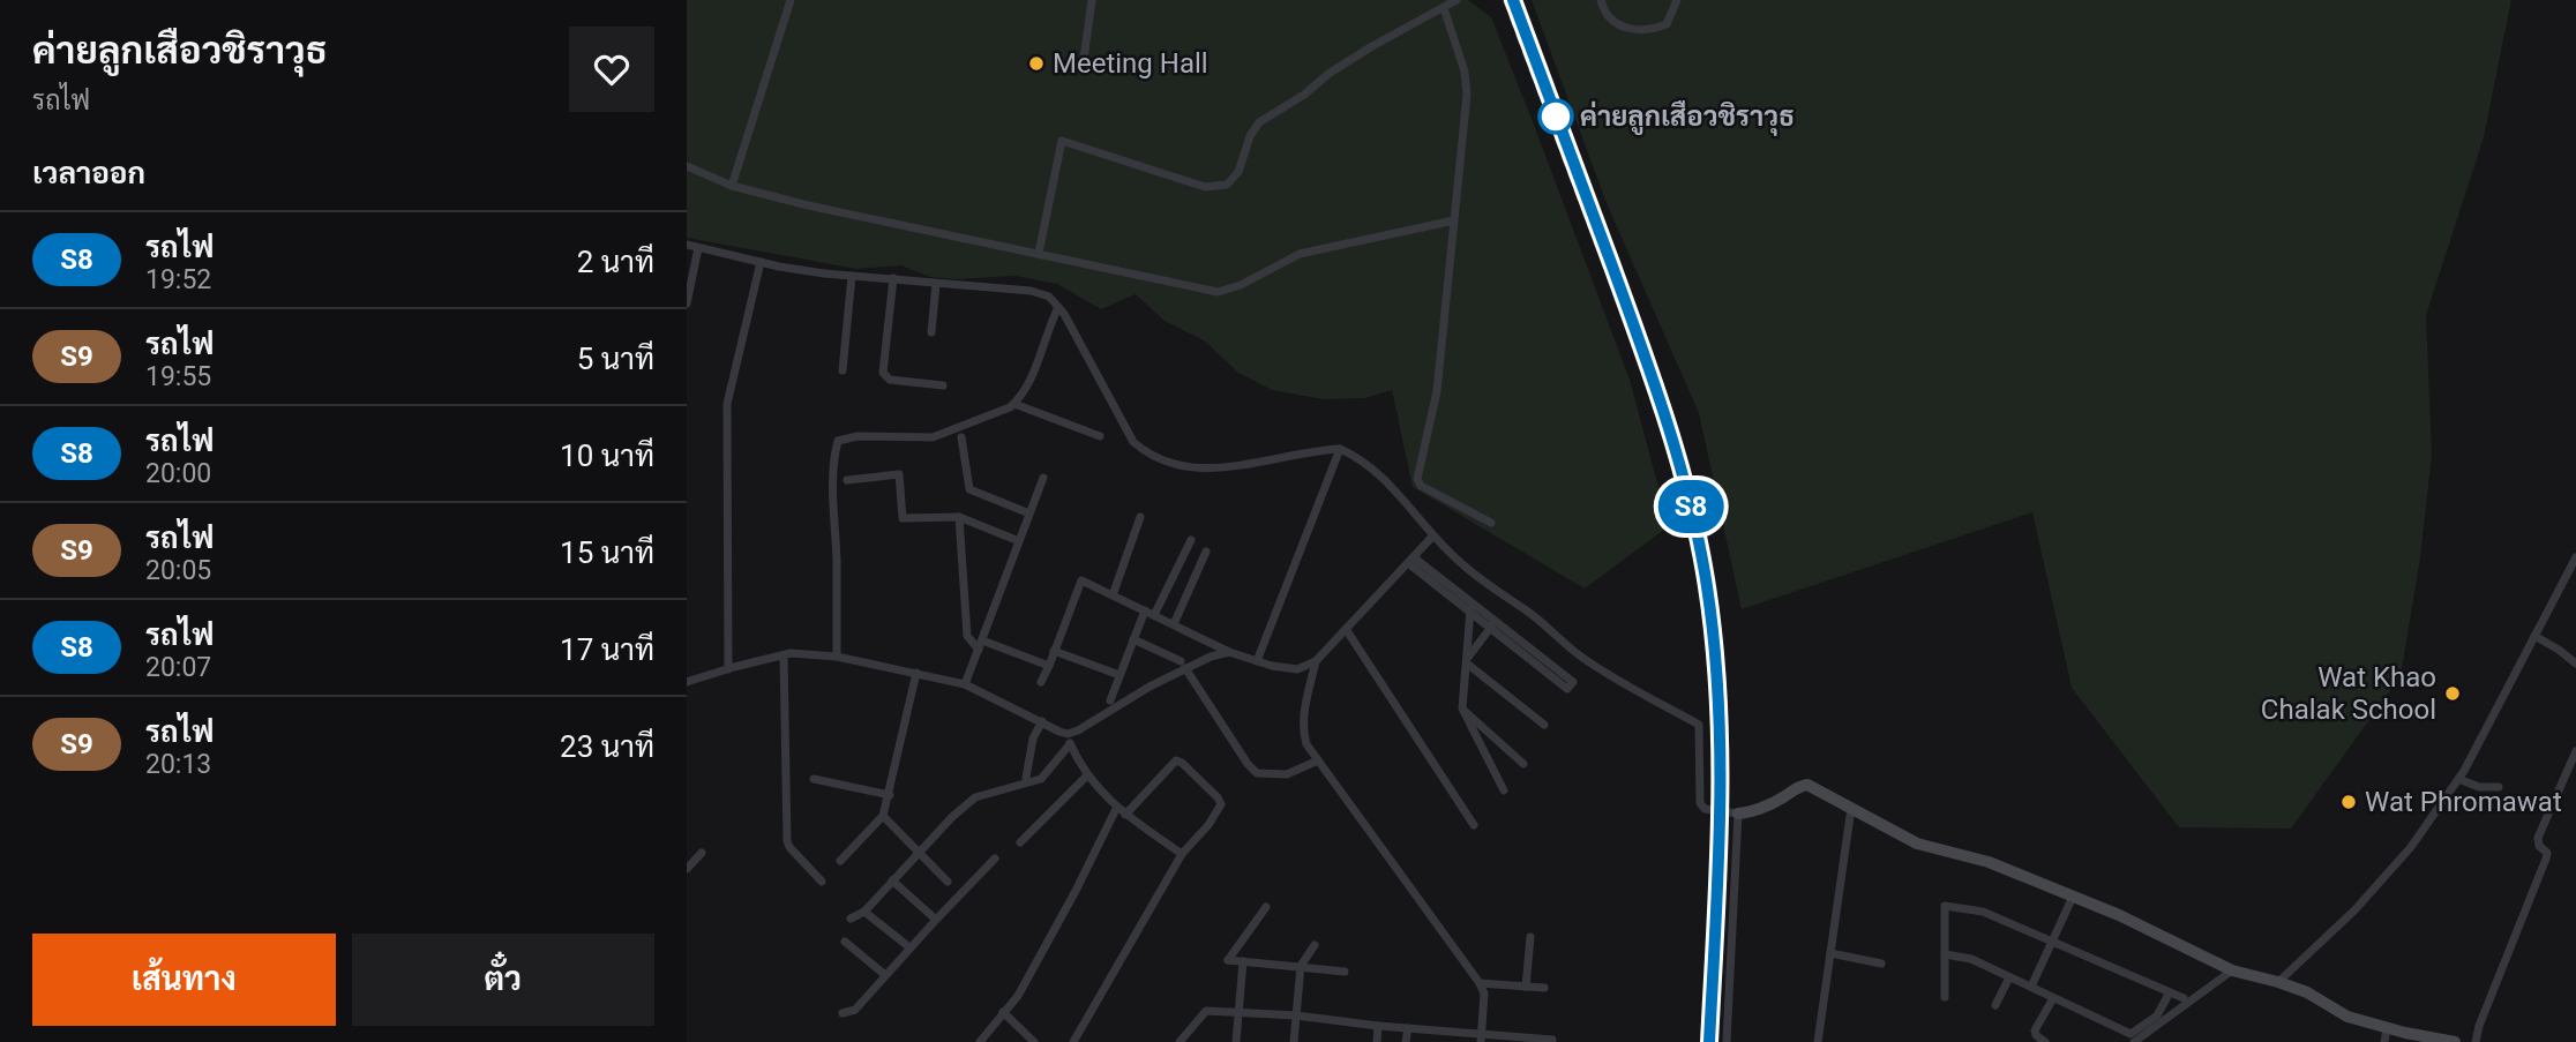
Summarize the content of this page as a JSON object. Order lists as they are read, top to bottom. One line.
{"places":["Meeting Hall","ค่ายลูกเสือวชิราวุธ","Wat Khao Chalak School","Wat Phromawat"],"page":{"heading":[["ค่ายลูกเสือวชิราวุธ","รถไฟ"],"เวลาออก"],"on_map":"S8","list":[{"mark":"S8","name":"รถไฟ","note":"19:52","value":"2 นาที"},{"mark":"S9","name":"รถไฟ","note":"19:55","value":"5 นาที"},{"mark":"S8","name":"รถไฟ","note":"20:00","value":"10 นาที"},{"mark":"S9","name":"รถไฟ","note":"20:05","value":"15 นาที"},{"mark":"S8","name":"รถไฟ","note":"20:07","value":"17 นาที"},{"mark":"S9","name":"รถไฟ","note":"20:13","value":"23 นาที"}],"buttons":["เส้นทาง","ตั๋ว"]}}
